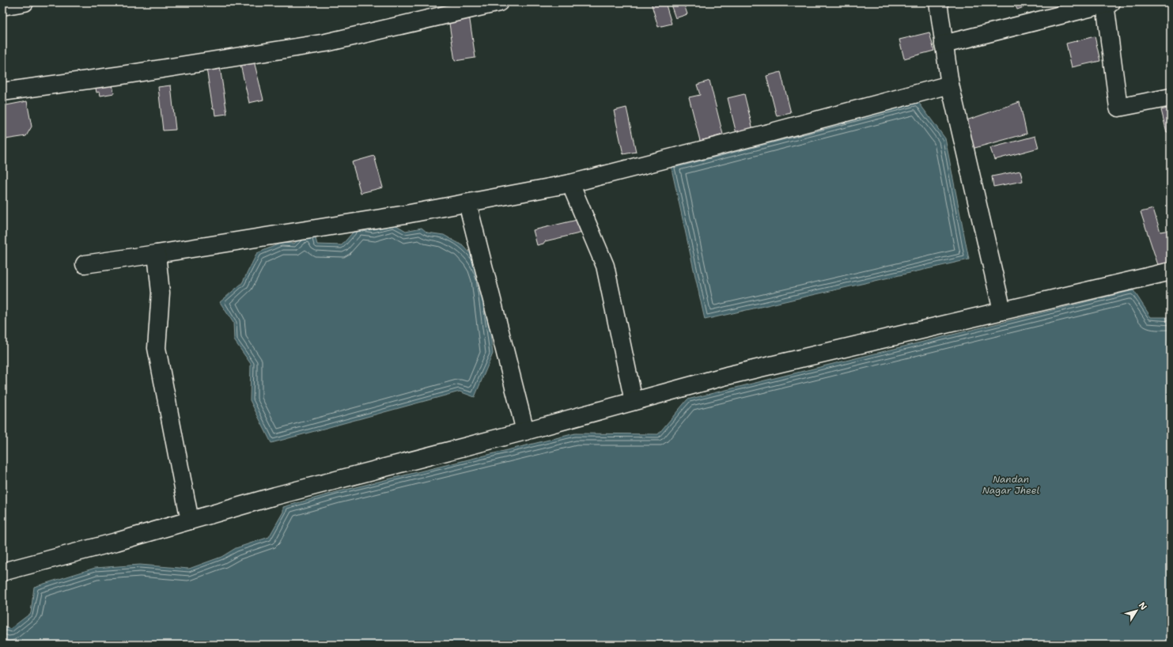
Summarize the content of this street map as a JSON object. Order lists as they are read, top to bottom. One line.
{"water":["Nandan Nagar Jheel"],"north":"top right"}
